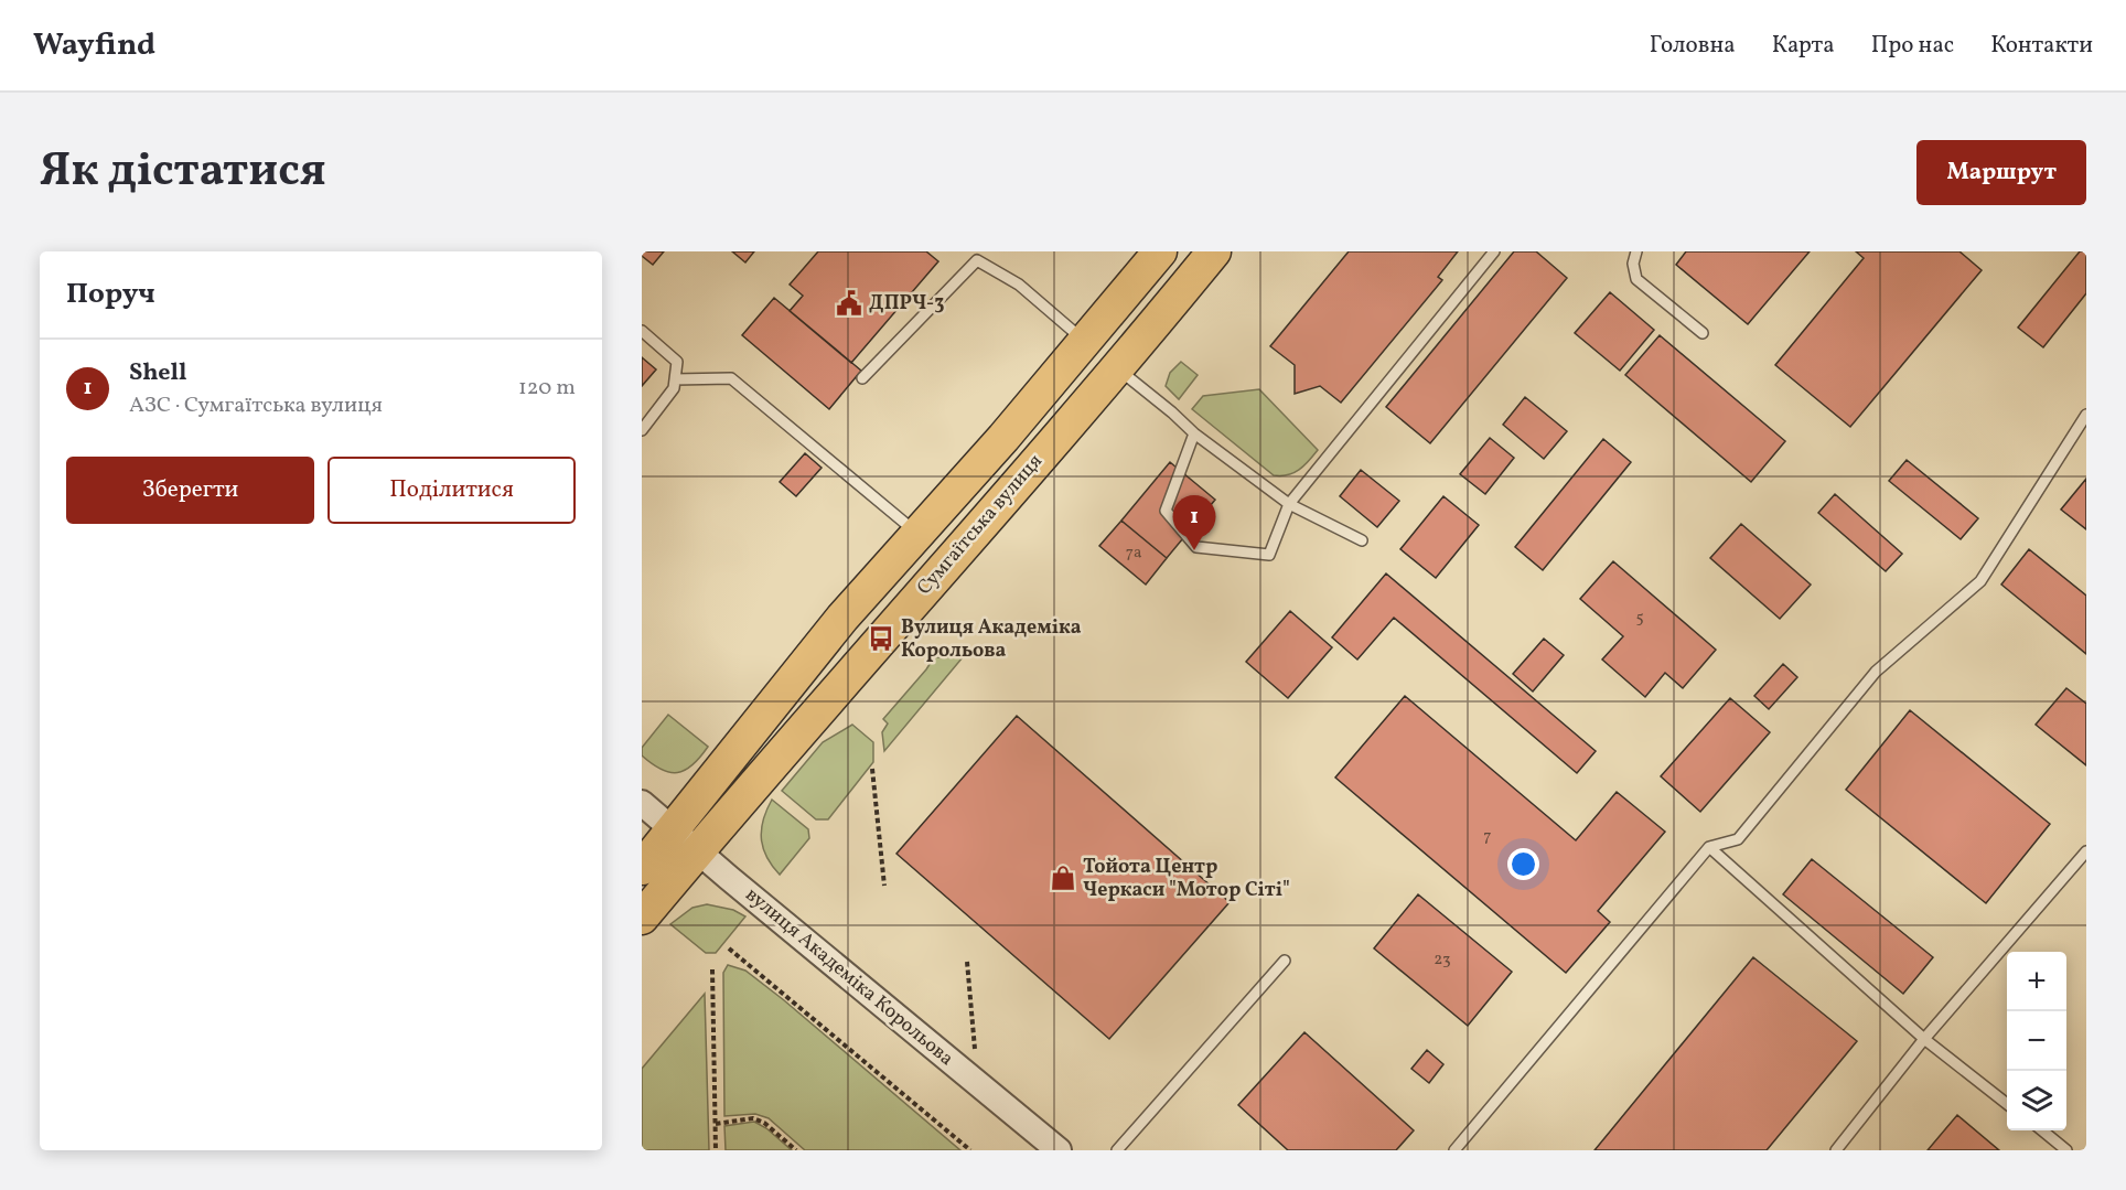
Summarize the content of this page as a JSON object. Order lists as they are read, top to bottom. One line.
{"streets":{"main road":["Сумгаїтська вулиця"],"street":["вулиця Академіка Корольова"]},"crossings":[["Сумгаїтська вулиця","вулиця Академіка Корольова"]],"places":{"public building":["ДПРЧ-3"],"bus stop":["Вулиця Академіка Корольова"],"shop":["Тойота Центр Черкаси \"Мотор Сіті\""]},"house_numbers":["7а","5","7","23"],"page":{"header":"Wayfind","nav":["Головна","Карта","Про нас","Контакти"],"title":"Як дістатися","buttons":["Маршрут",["Зберегти","Поділитися"]],"heading":"Поруч","list":[{"mark":"1","name":"Shell","note":"АЗС · Сумгаїтська вулиця","value":"120 m"}],"pins":"1","map_buttons":["+","−"]}}
